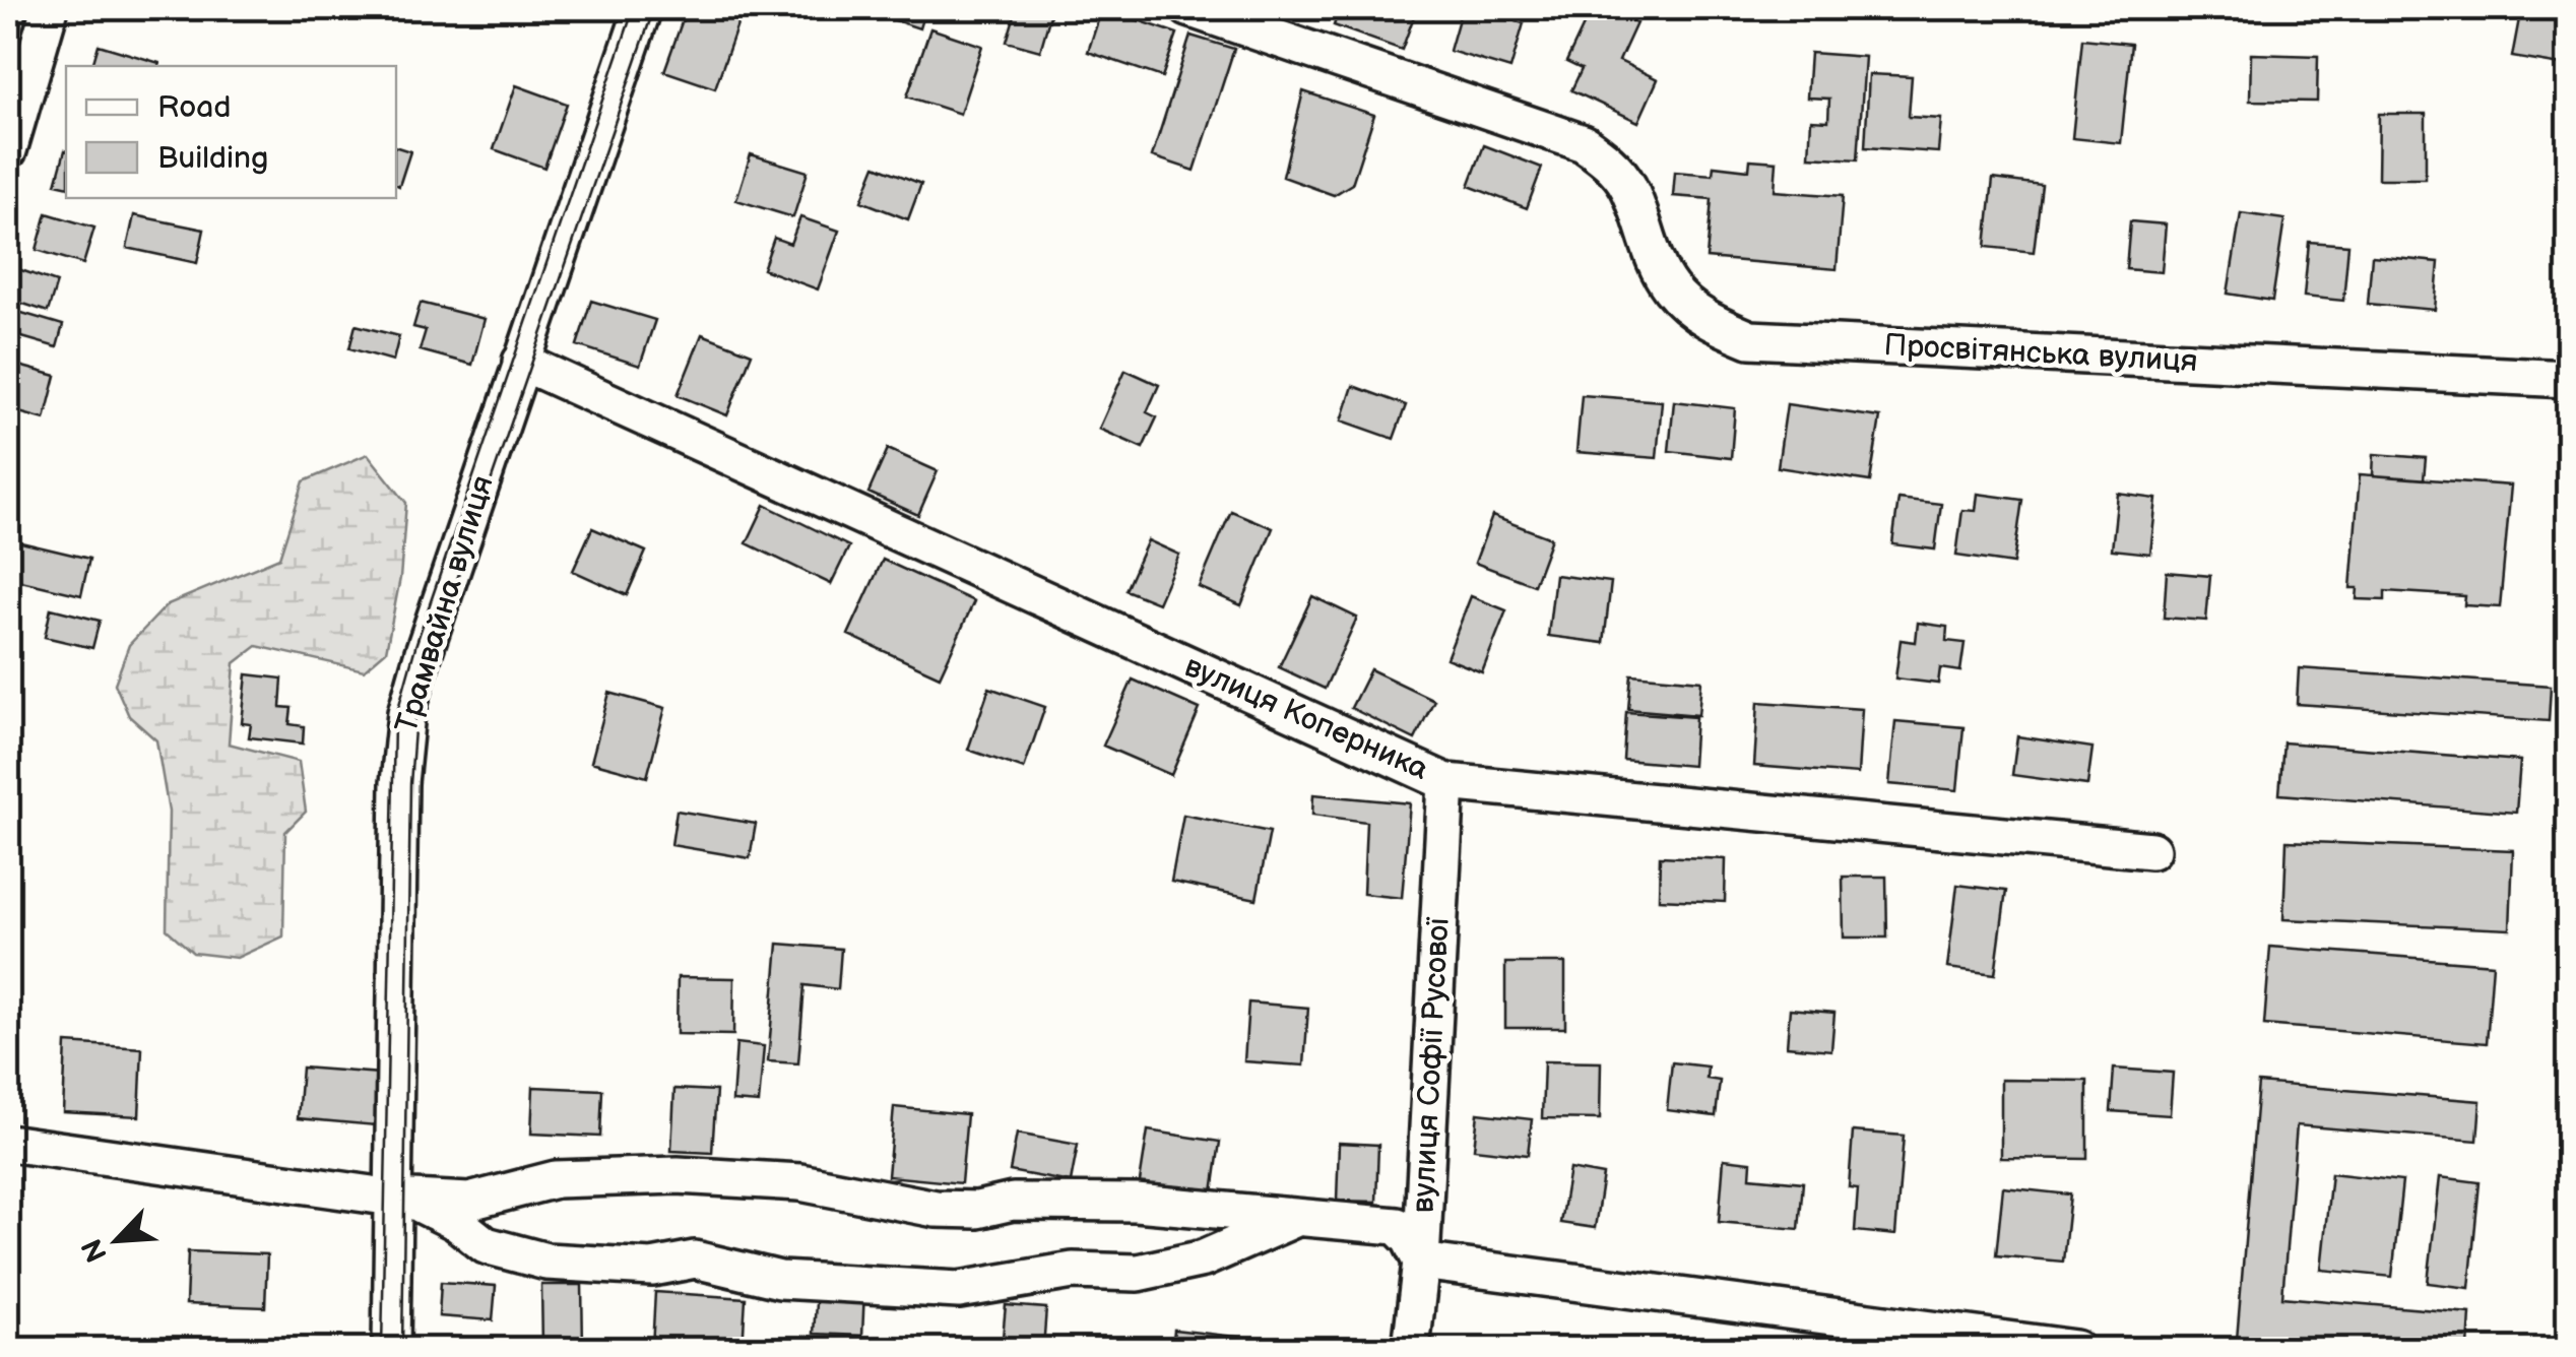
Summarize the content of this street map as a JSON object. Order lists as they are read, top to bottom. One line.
{"streets":{"street":["Просвітянська вулиця","Трамвайна вулиця","вулиця Коперника","вулиця Софії Русової"]},"crossings":[["Трамвайна вулиця","вулиця Коперника"],["вулиця Коперника","вулиця Софії Русової"]],"legend":["Road","Building"],"north":"bottom left"}
